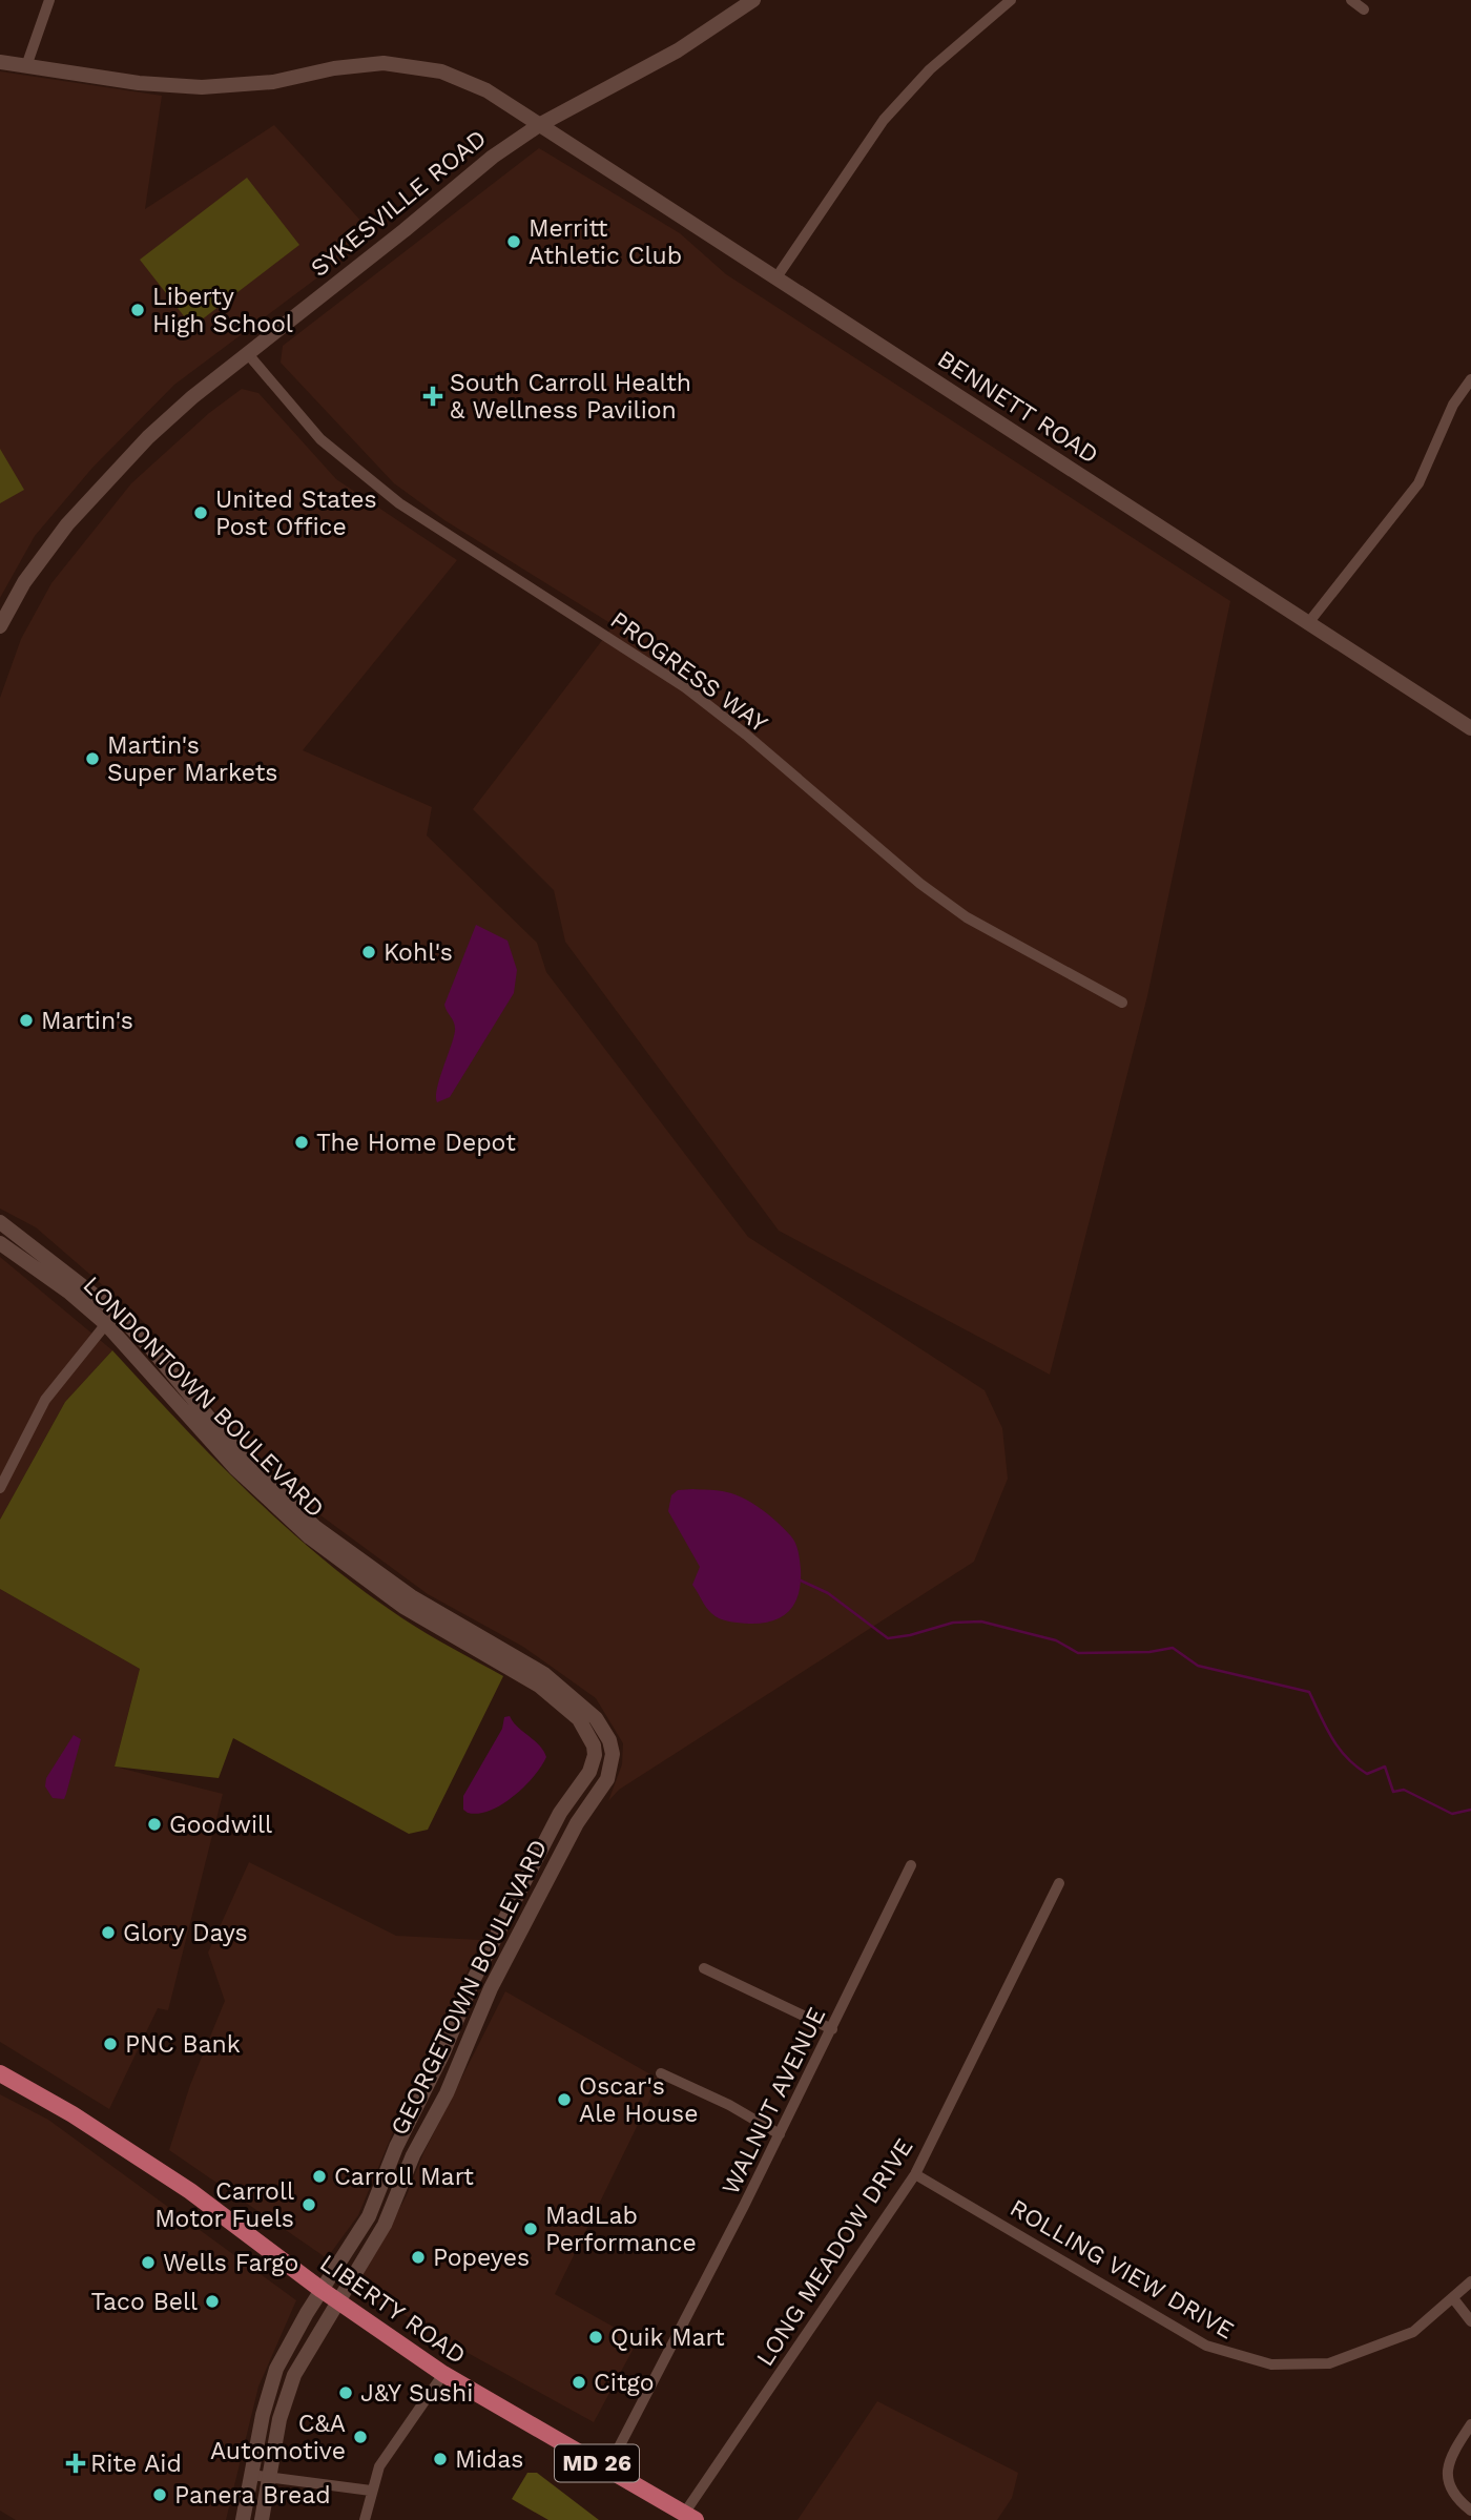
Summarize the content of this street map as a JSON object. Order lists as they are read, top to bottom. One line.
{"streets":{"main road":["LIBERTY ROAD","MD 26"],"street":["SYKESVILLE ROAD","BENNETT ROAD","PROGRESS WAY","LONDONTOWN BOULEVARD","GEORGETOWN BOULEVARD","WALNUT AVENUE","LONG MEADOW DRIVE","ROLLING VIEW DRIVE"]},"crossings":[["SYKESVILLE ROAD","BENNETT ROAD"],["SYKESVILLE ROAD","PROGRESS WAY"],["LONDONTOWN BOULEVARD","GEORGETOWN BOULEVARD"],["GEORGETOWN BOULEVARD","LIBERTY ROAD"],["WALNUT AVENUE","LIBERTY ROAD"],["LONG MEADOW DRIVE","ROLLING VIEW DRIVE"],["LONG MEADOW DRIVE","LIBERTY ROAD"]],"places":{"other":["Merritt Athletic Club","Liberty High School","United States Post Office","Martin's Super Markets","Kohl's","Martin's","The Home Depot","Goodwill","Glory Days","PNC Bank","Oscar's Ale House","Carroll Mart","Carroll Motor Fuels","MadLab Performance","Popeyes","Wells Fargo","Taco Bell","Quik Mart","Citgo","J&Y Sushi","C&A Automotive","Midas","Panera Bread"],"health":["South Carroll Health & Wellness Pavilion","Rite Aid"]}}
